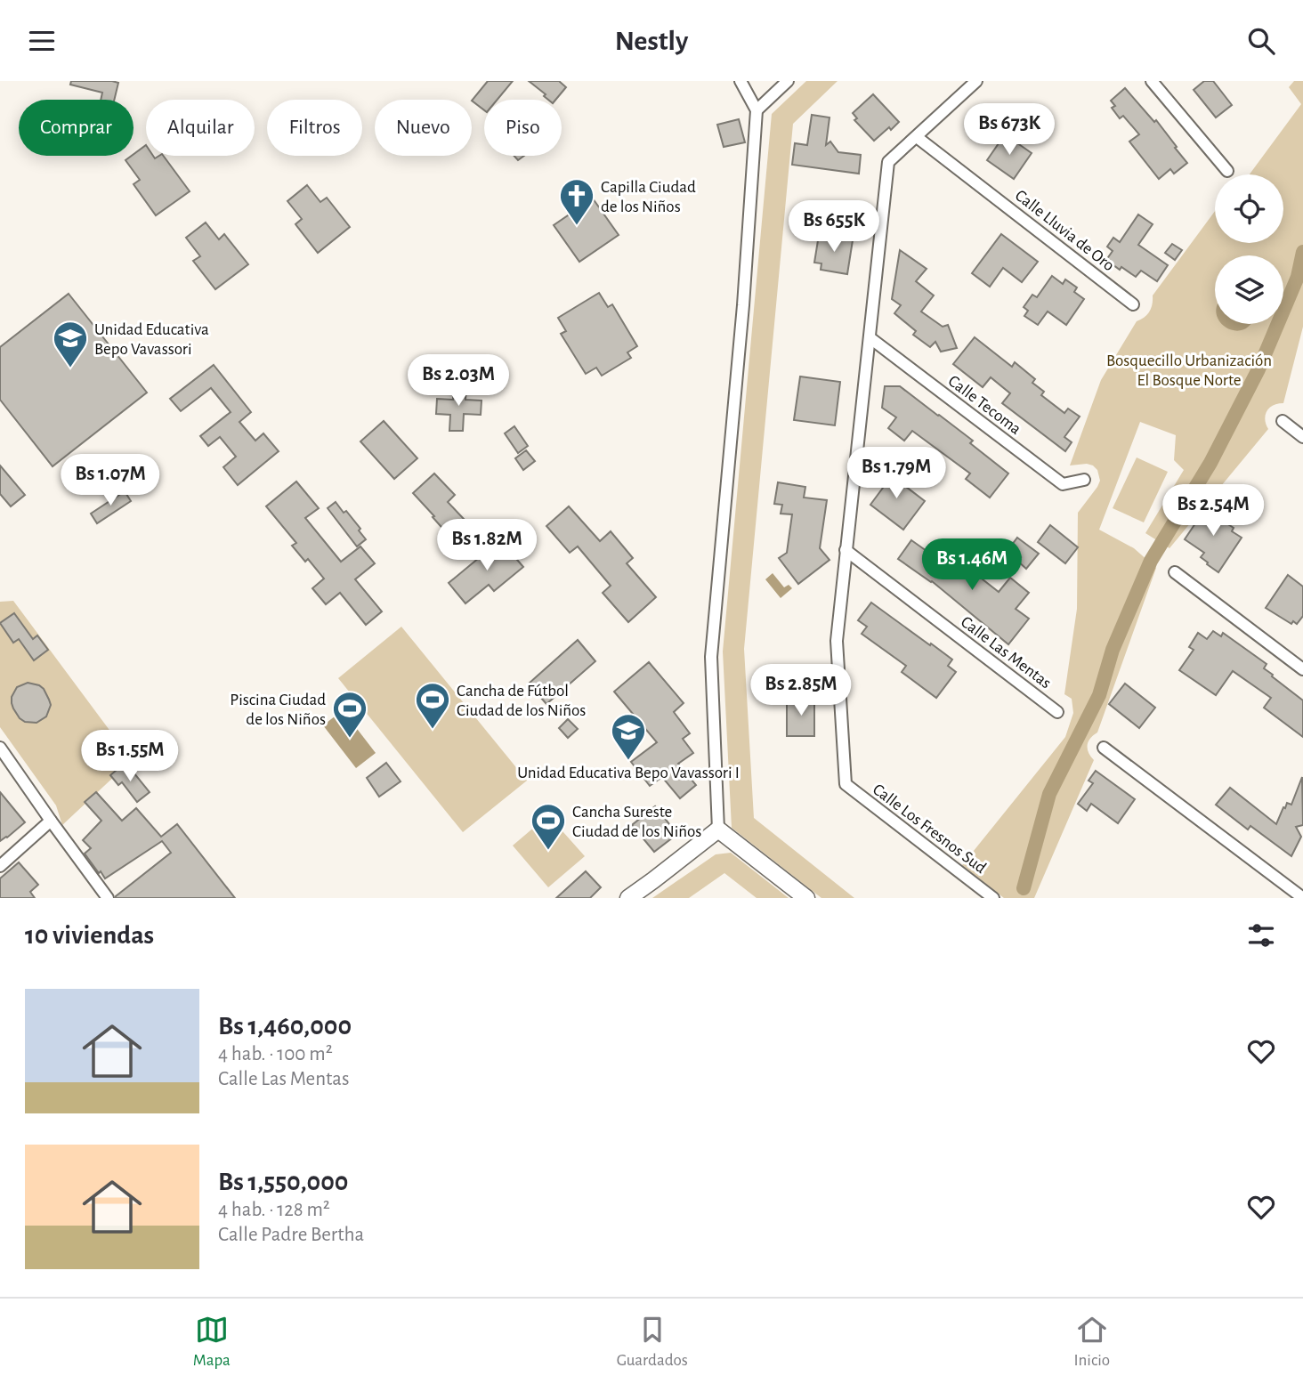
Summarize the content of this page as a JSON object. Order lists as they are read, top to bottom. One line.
{"streets":{"street":["Calle Lluvia de Oro","Calle Tecoma","Calle Las Mentas","Calle Los Fresnos Sud"]},"crossings":[["Calle Las Mentas","Calle Los Fresnos Sud"]],"parks":["Bosquecillo Urbanización El Bosque Norte"],"places":{"church":["Capilla Ciudad de los Niños"],"school or university":["Unidad Educativa Bepo Vavassori","Unidad Educativa Bepo Vavassori I"],"sports":["Cancha de Fútbol Ciudad de los Niños","Piscina Ciudad de los Niños","Cancha Sureste Ciudad de los Niños"]},"page":{"header":"Nestly","chip":["Comprar","Alquilar","Filtros","Nuevo","Piso"],"price":["Bs 673K","Bs 655K","Bs 2.03M","Bs 1.79M","Bs 1.07M","Bs 2.54M","Bs 1.82M","Bs 1.46M","Bs 2.85M","Bs 1.55M"],"heading":"10 viviendas","list":[{"name":"Bs 1,460,000","note":"4 hab. · 100 m² · Calle Las Mentas"},{"name":"Bs 1,550,000","note":"4 hab. · 128 m² · Calle Padre Bertha"}],"tabs":["Mapa","Guardados","Inicio"]}}
